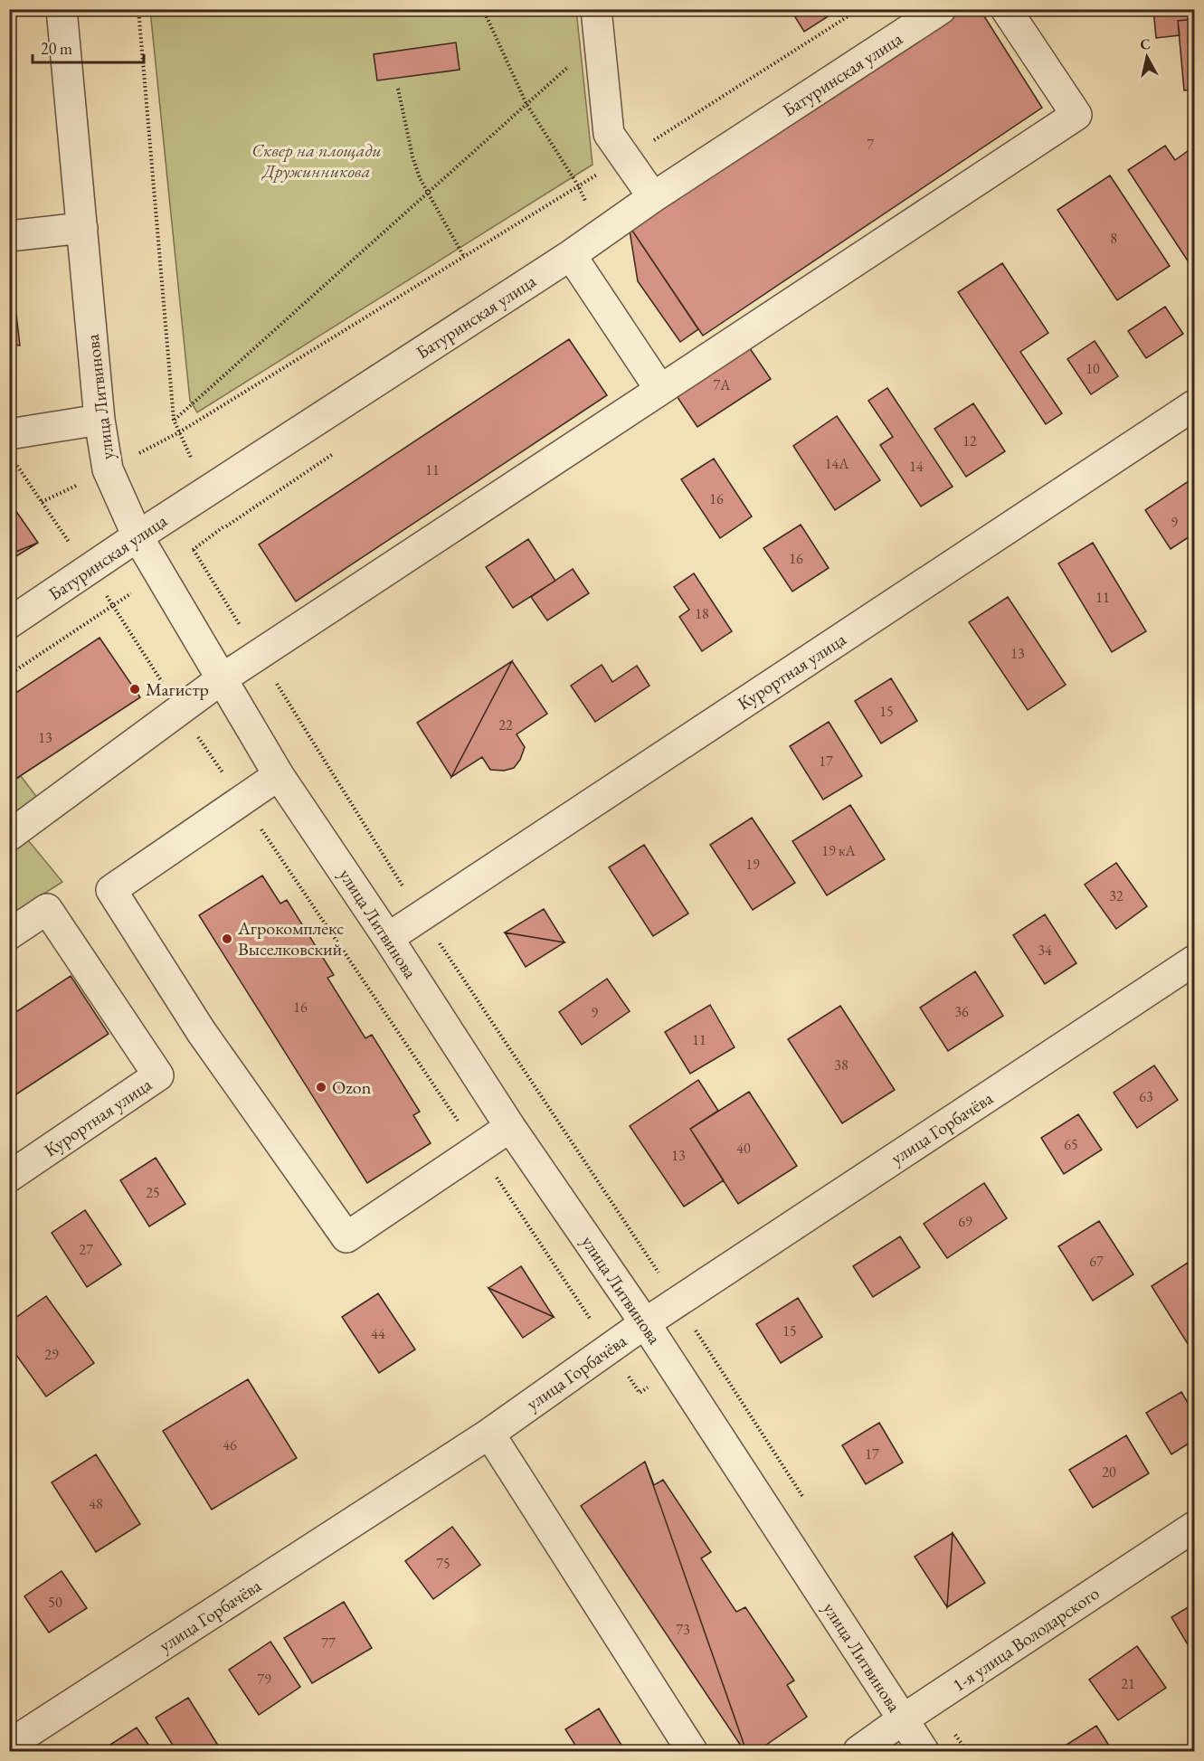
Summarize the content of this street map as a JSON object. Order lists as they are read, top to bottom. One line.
{"streets":{"street":["Батуринская улица","улица Литвинова","Курортная улица","улица Горбачёва","1-я улица Володарского"]},"crossings":[["Батуринская улица","улица Литвинова"],["улица Литвинова","Курортная улица"],["улица Литвинова","улица Горбачёва"],["улица Литвинова","1-я улица Володарского"]],"parks":["Сквер на площади Дружинникова"],"places":["Магистр","Агрокомплекс Выселковский","Ozon"],"house_numbers":["7","8","10","7А","12","14А","14","11","16","9","16","11","18","13","15","22","13","17","19 кА","19","32","34","16","36","9","11","38","63","65","40","13","25","69","27","67","15","44","29","46","17","20","48","75","50","73","77","79","21"],"scale_bar":"20 m","north":"top"}
